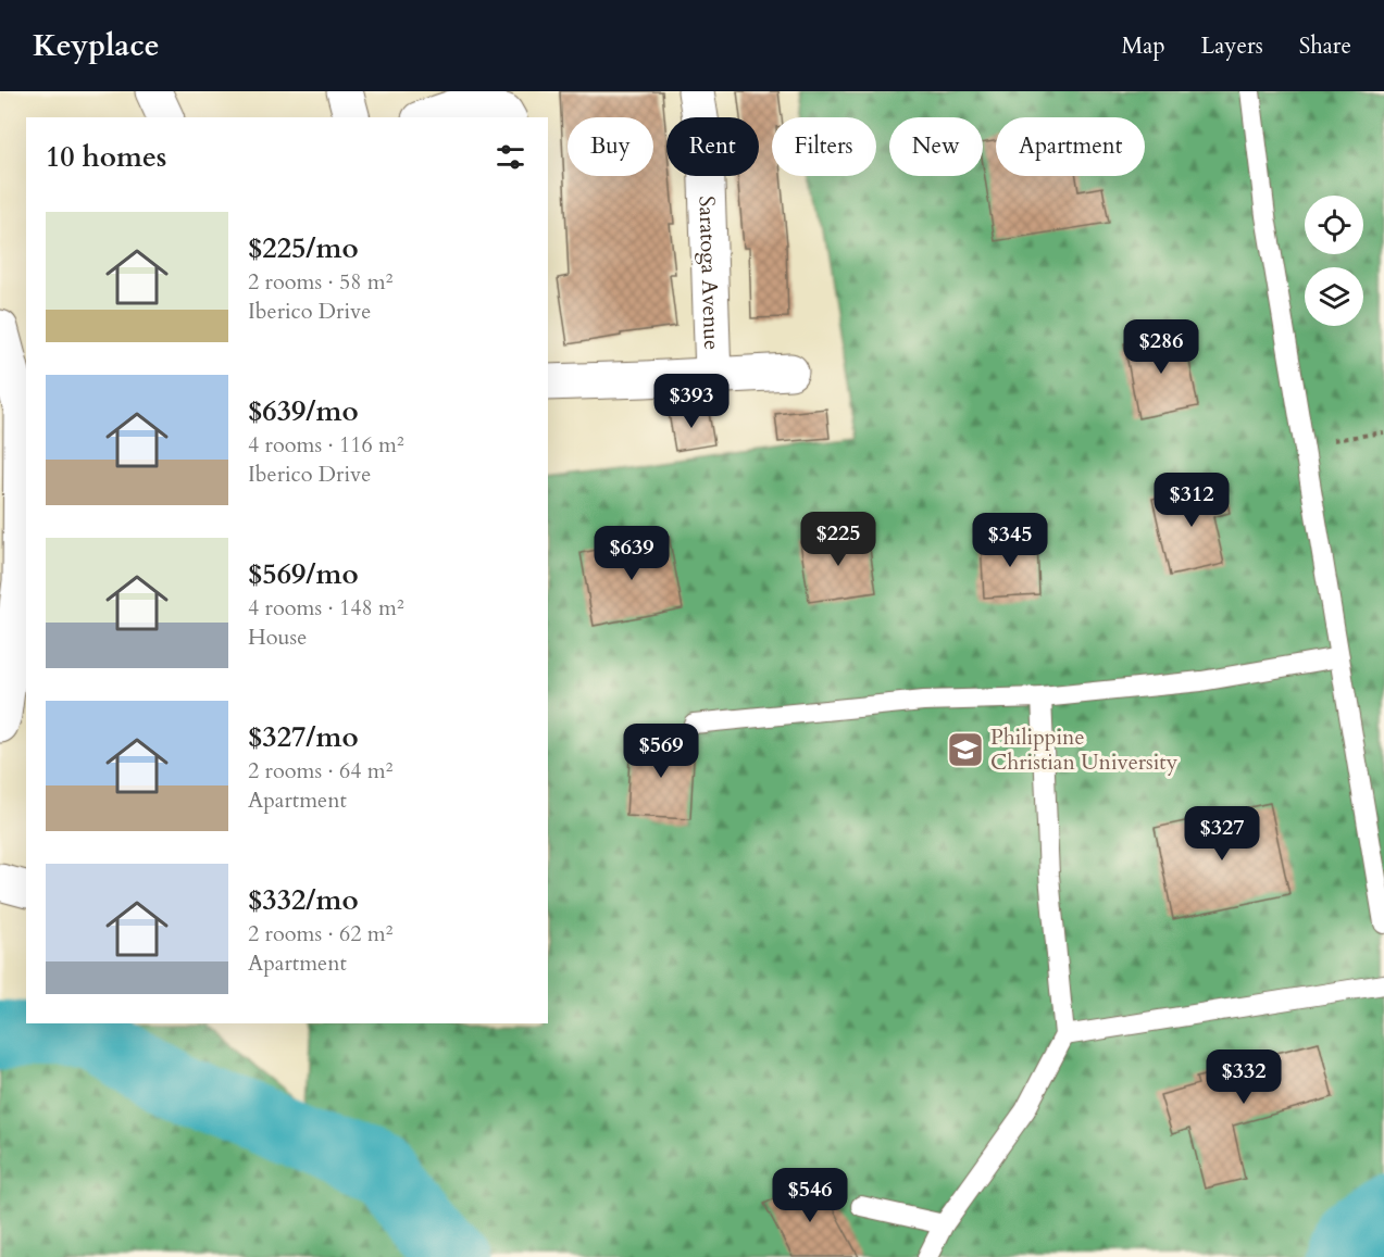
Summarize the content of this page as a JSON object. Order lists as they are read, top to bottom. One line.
{"streets":{"street":["Saratoga Avenue"]},"places":{"school or university":["Philippine Christian University"]},"page":{"header":"Keyplace","nav":["Map","Layers","Share"],"chip":["Buy","Rent","Filters","New","Apartment"],"heading":"10 homes","list":[{"name":"$225/mo","note":"2 rooms · 58 m² · Iberico Drive"},{"name":"$639/mo","note":"4 rooms · 116 m² · Iberico Drive"},{"name":"$569/mo","note":"4 rooms · 148 m² · House"},{"name":"$327/mo","note":"2 rooms · 64 m² · Apartment"},{"name":"$332/mo","note":"2 rooms · 62 m² · Apartment"}],"price":["$286","$393","$312","$225","$345","$639","$569","$327","$332","$546"]}}
